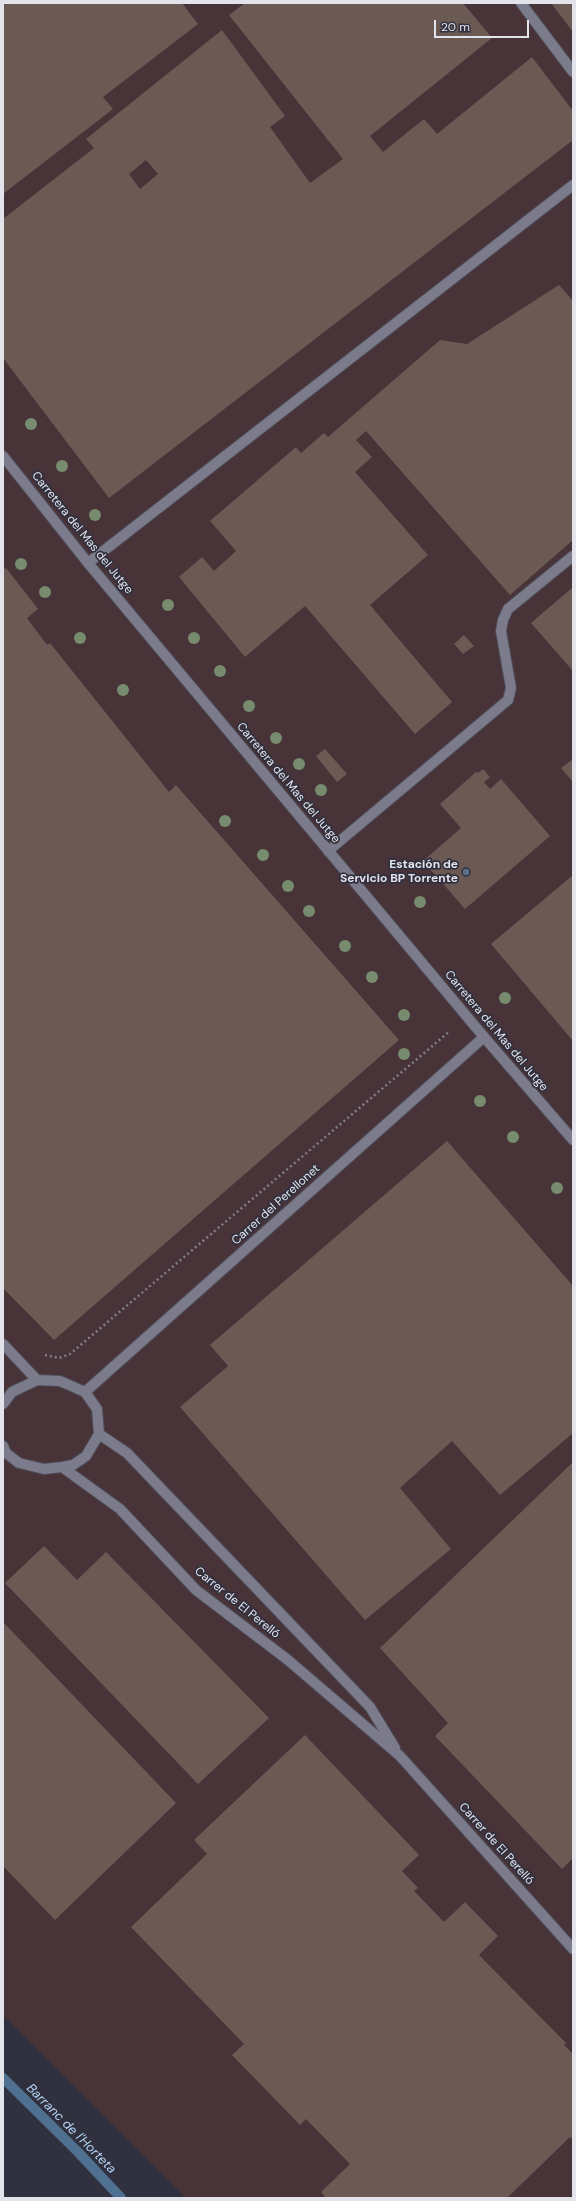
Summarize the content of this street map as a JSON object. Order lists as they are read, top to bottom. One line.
{"streets":{"street":["Carretera del Mas del Jutge","Carrer del Perellonet","Carrer de El Perelló"]},"crossings":[["Carretera del Mas del Jutge","Carrer del Perellonet"]],"water":["Barranc de l'Horteta"],"places":["Estación de Servicio BP Torrente"],"scale_bar":"20 m"}
